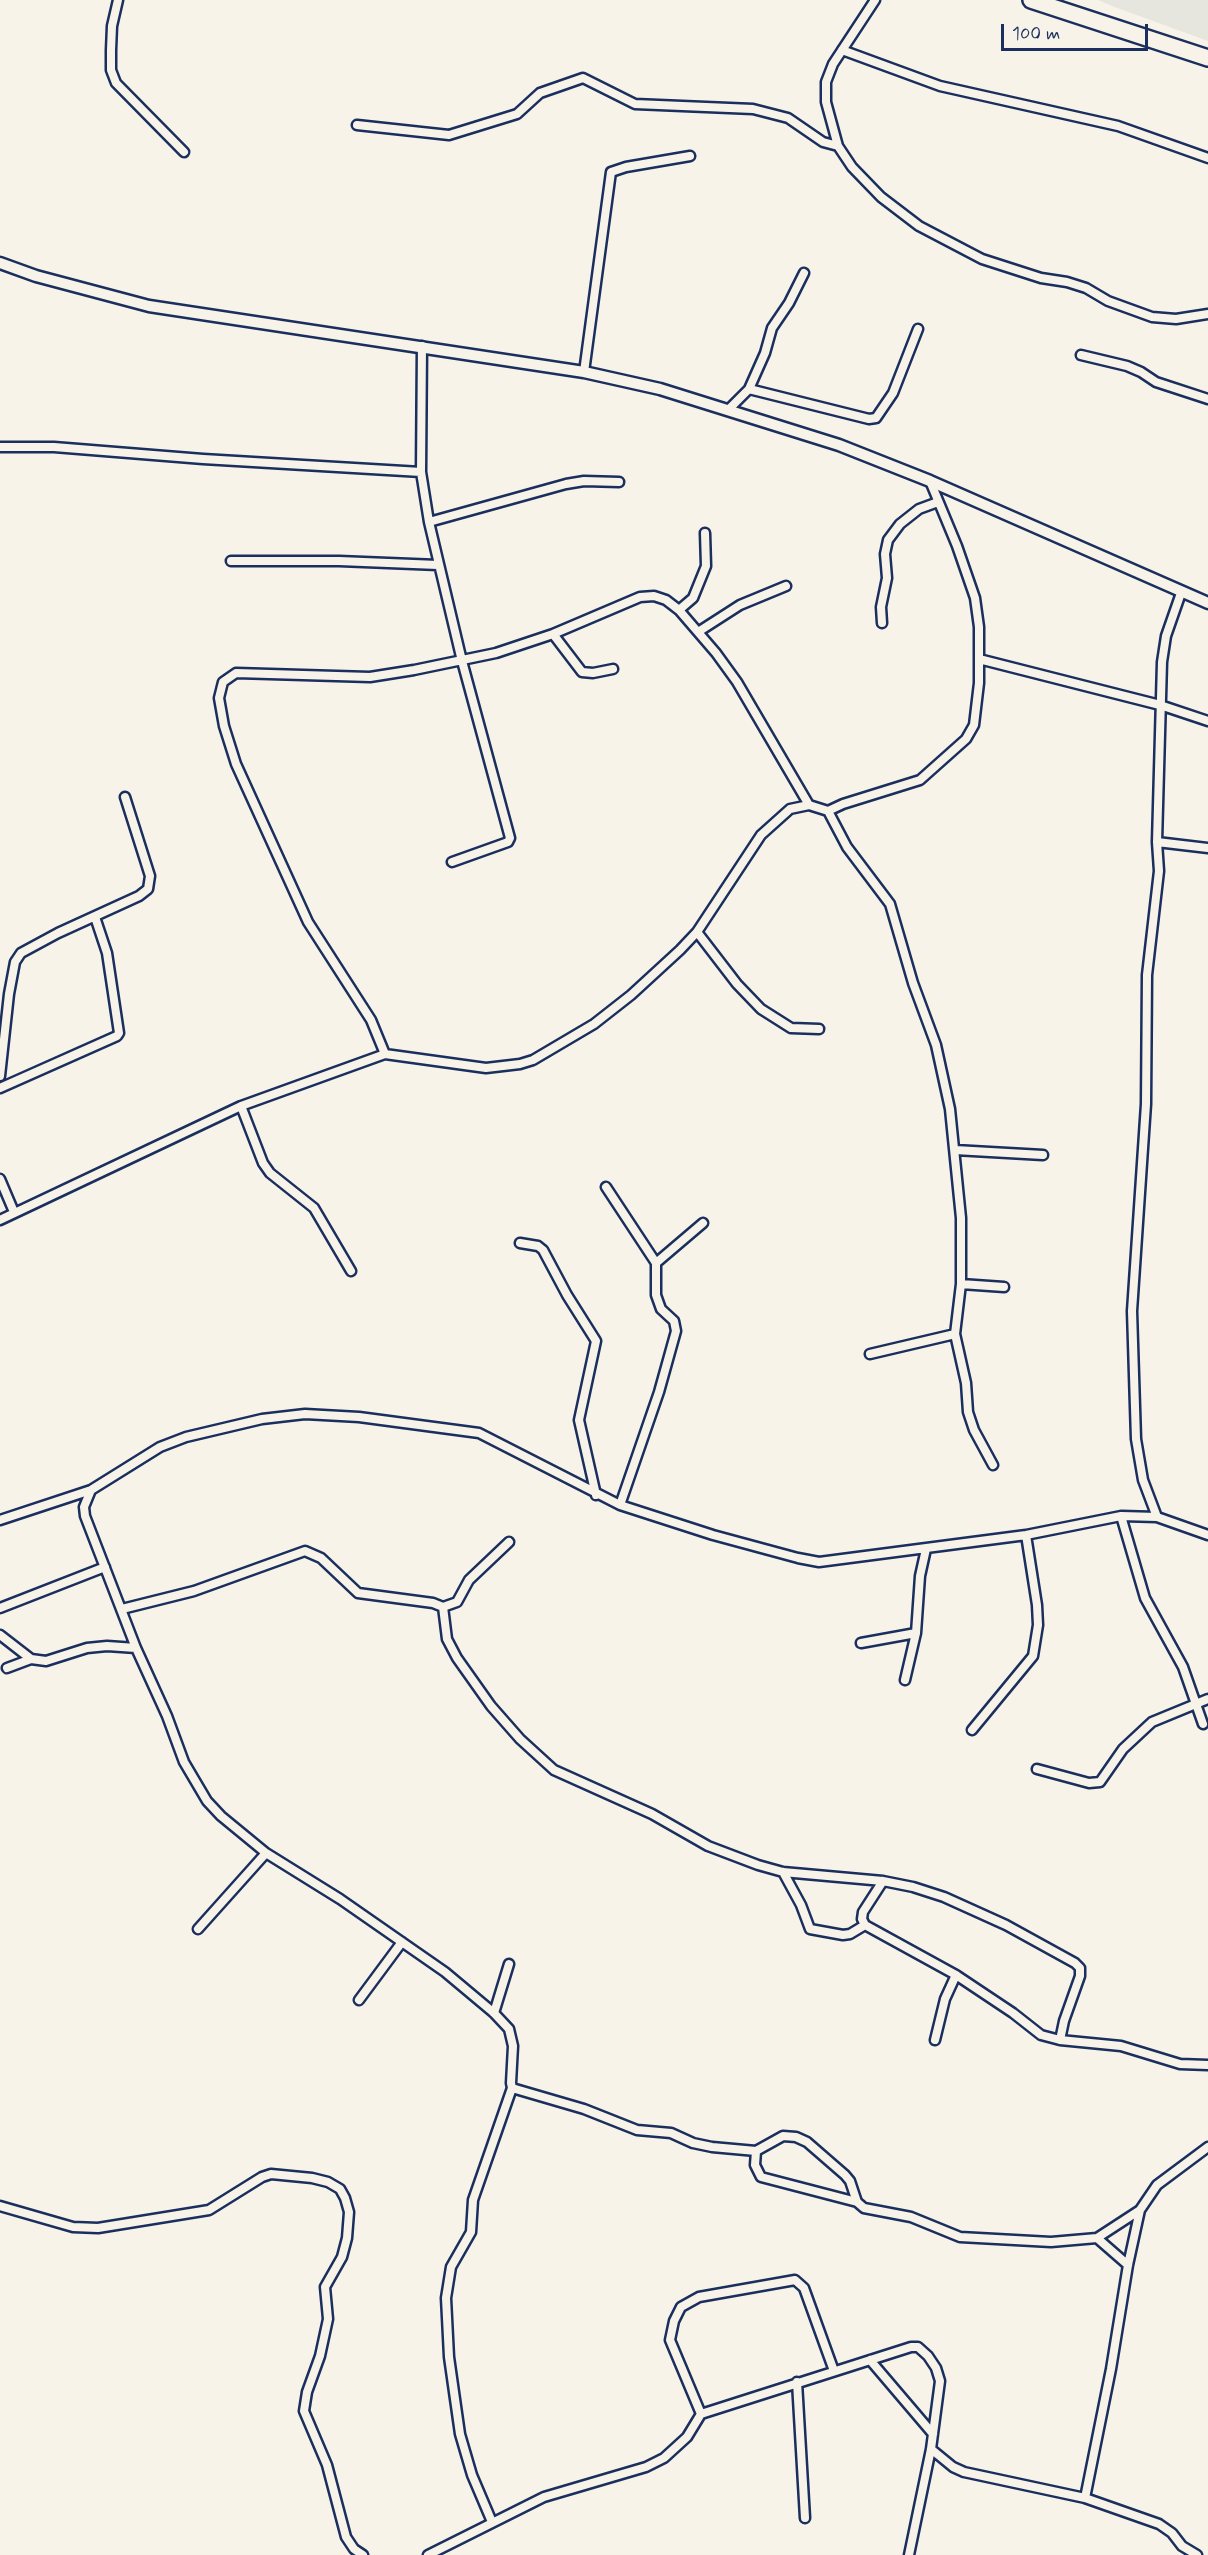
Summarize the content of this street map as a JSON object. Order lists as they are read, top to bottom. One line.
{"scale_bar":"100 m"}
